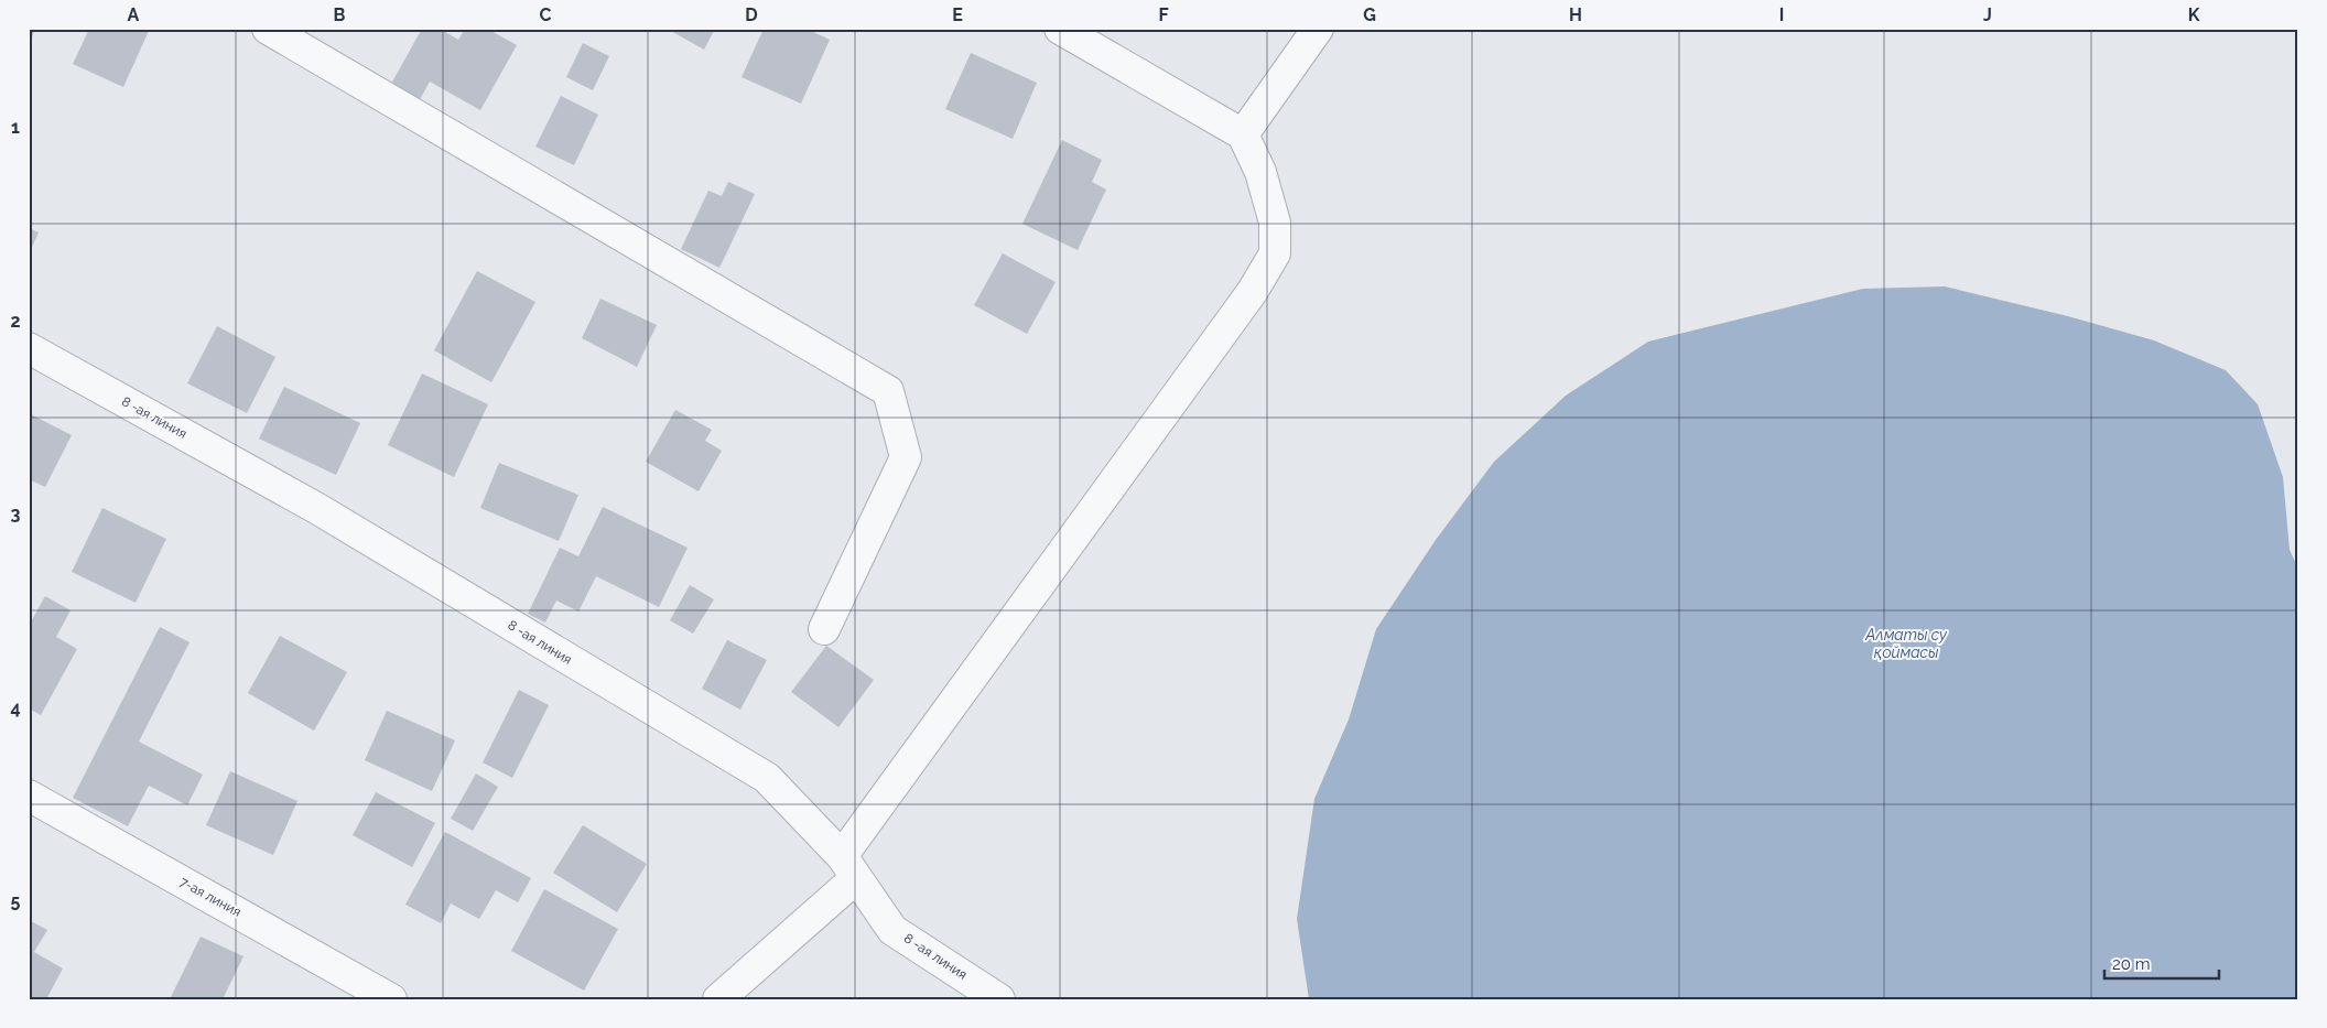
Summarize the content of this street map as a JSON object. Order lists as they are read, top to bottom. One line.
{"streets":{"street":["8 -ая линия","7-ая линия"]},"water":["Алматы су қоймасы"],"scale_bar":"20 m","grid":{"columns":["A","B","C","D","E","F","G","H","I","J","K"],"rows":["1","2","3","4","5"]}}
